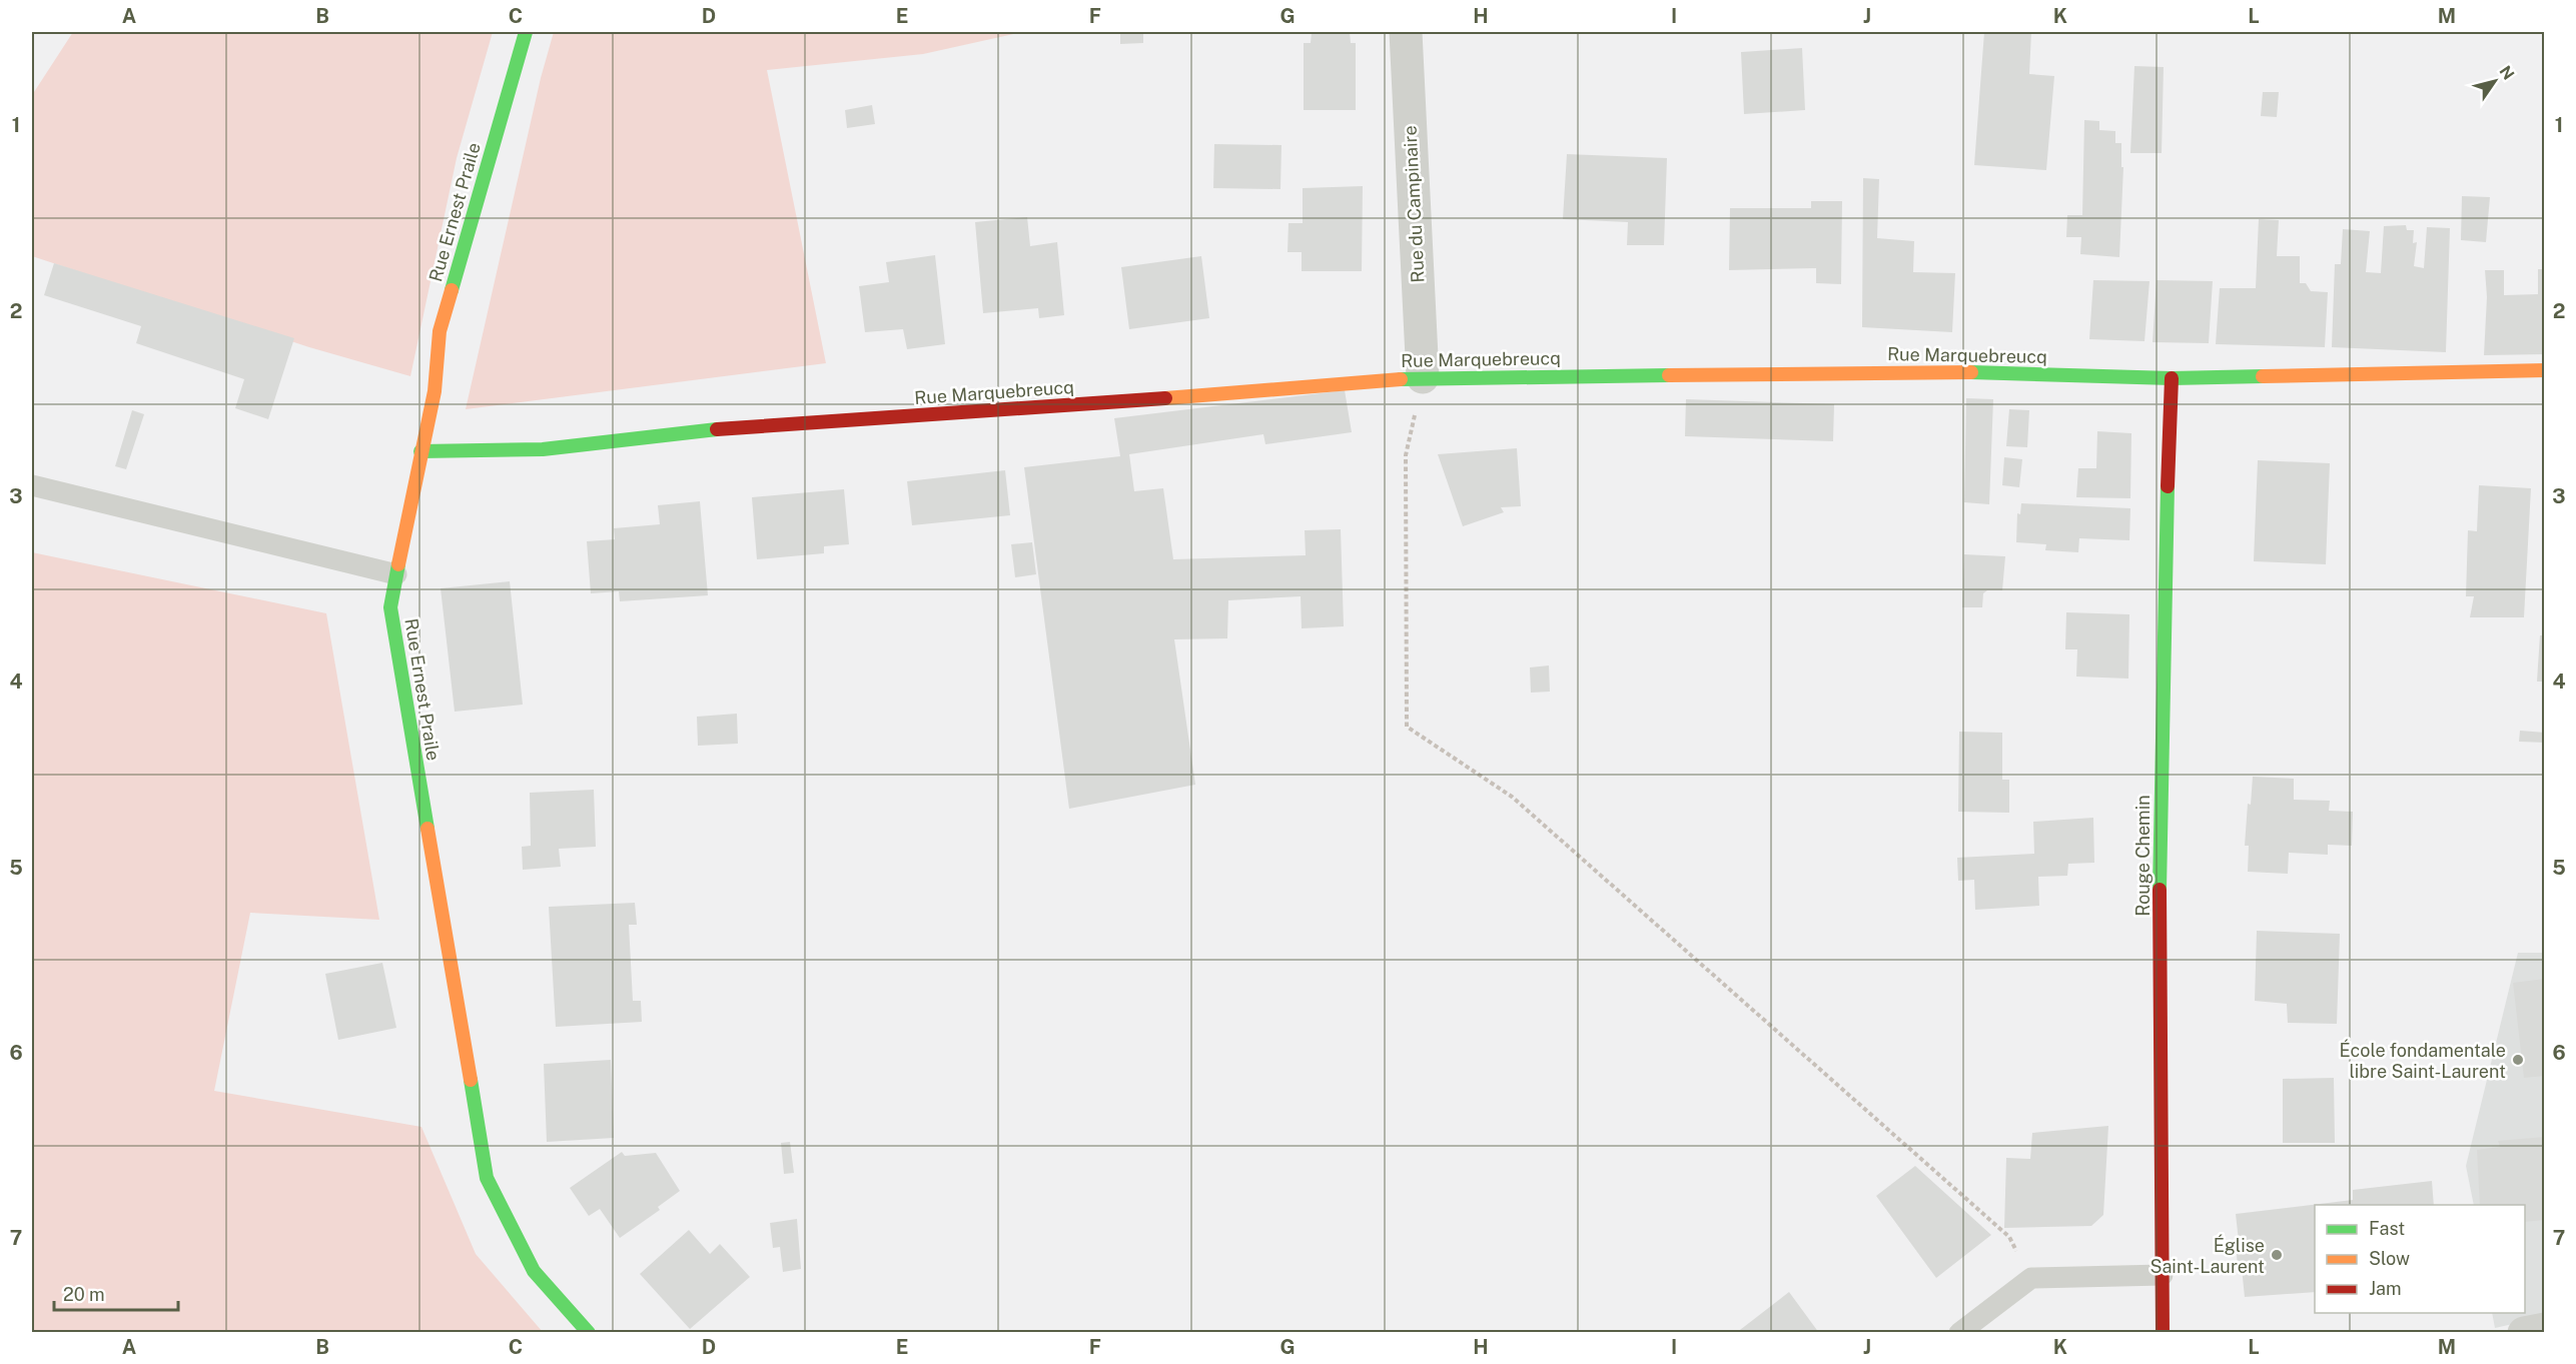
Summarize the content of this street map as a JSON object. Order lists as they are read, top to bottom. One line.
{"streets":{"street":["Rue du Campinaire","Rue Ernest Praile","Rue Marquebreucq","Rouge Chemin"]},"crossings":[["Rue du Campinaire","Rue Marquebreucq"],["Rue Ernest Praile","Rue Marquebreucq"],["Rue Marquebreucq","Rouge Chemin"]],"places":["École fondamentale libre Saint-Laurent","Église Saint-Laurent"],"legend":["Fast","Slow","Jam"],"scale_bar":"20 m","north":"top right","grid":{"columns":["A","B","C","D","E","F","G","H","I","J","K","L","M"],"rows":["1","2","3","4","5","6","7"]}}
